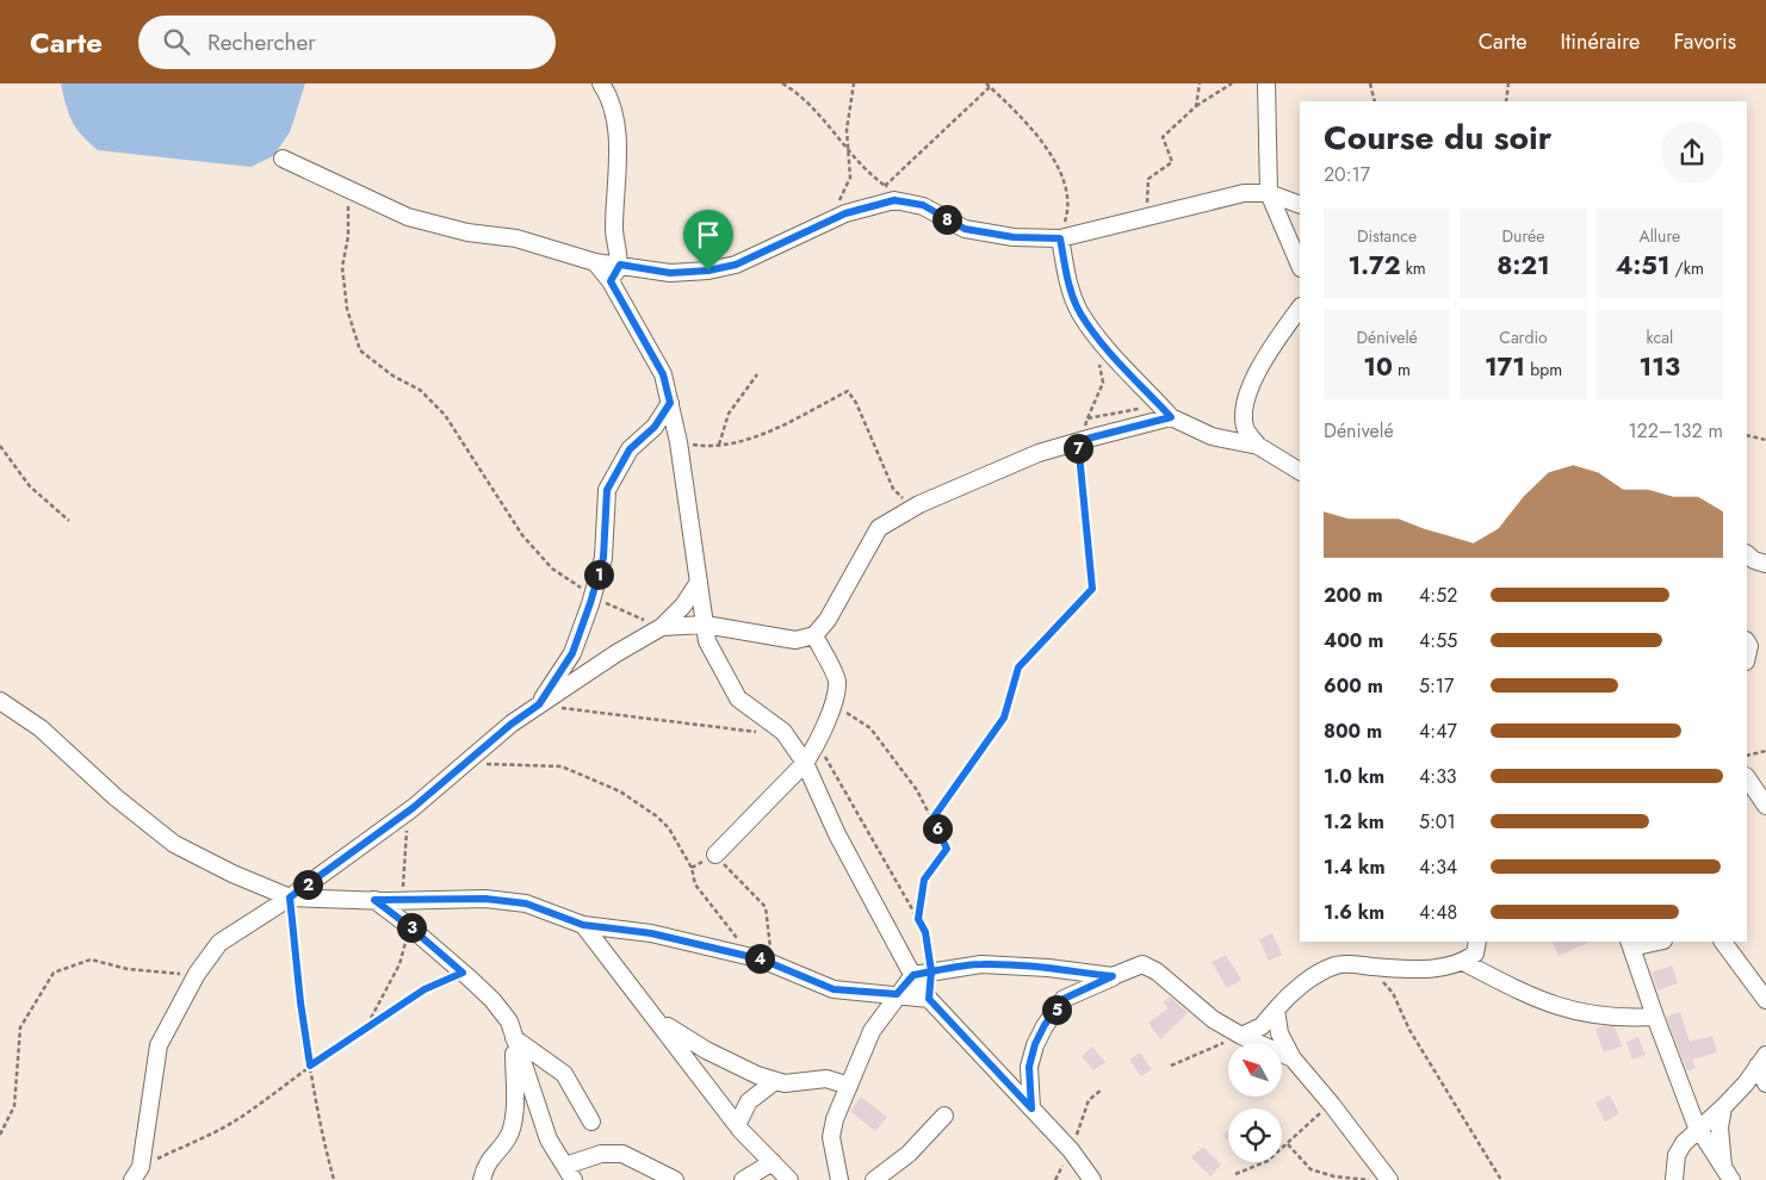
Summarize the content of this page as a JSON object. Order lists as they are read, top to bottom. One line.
{"north":"top left","page":{"header":"Carte","search":"Rechercher","nav":["Carte","Itinéraire","Favoris"],"heading":["Course du soir","20:17"],"stats":[["Distance","1.72 km"],["Durée","8:21"],["Allure","4:51 /km"],["Dénivelé","10 m"],["Cardio","171 bpm"],["kcal","113"]],"pins":["8","7","1","6","2","3","4","5"],"chart":["Dénivelé","122–132 m"],"list":[{"name":"200 m","note":"4:52"},{"name":"400 m","note":"4:55"},{"name":"600 m","note":"5:17"},{"name":"800 m","note":"4:47"},{"name":"1.0 km","note":"4:33"},{"name":"1.2 km","note":"5:01"},{"name":"1.4 km","note":"4:34"},{"name":"1.6 km","note":"4:48"}]}}
